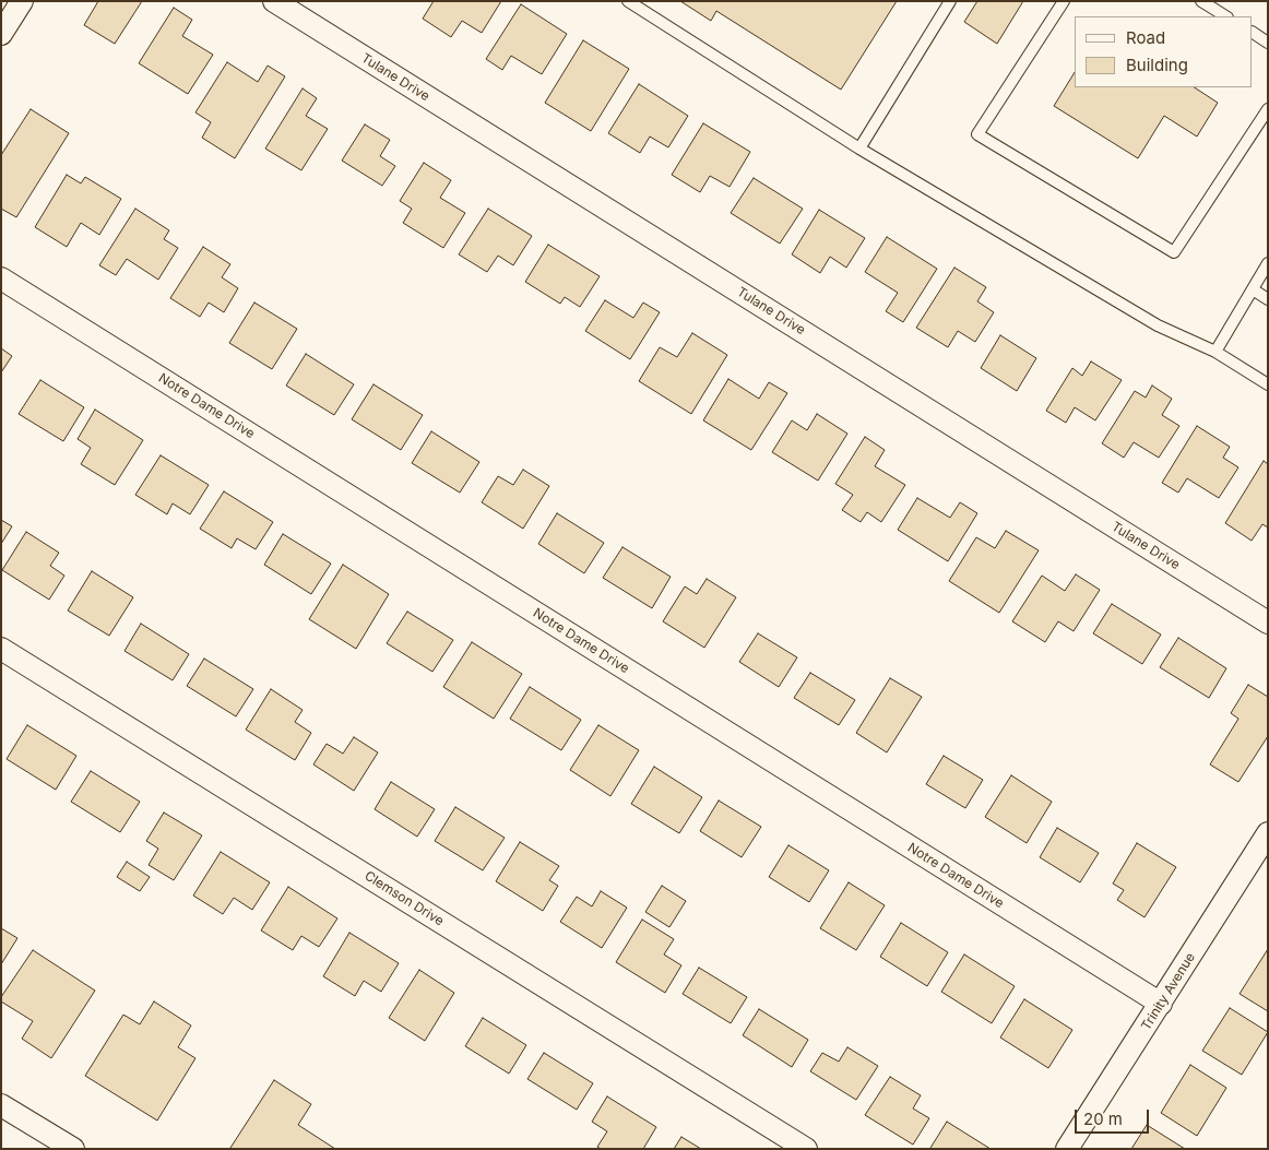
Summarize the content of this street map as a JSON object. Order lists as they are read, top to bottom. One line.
{"streets":{"street":["Tulane Drive","Notre Dame Drive","Clemson Drive","Trinity Avenue"]},"crossings":[["Notre Dame Drive","Trinity Avenue"]],"legend":["Road","Building"],"scale_bar":"20 m"}
